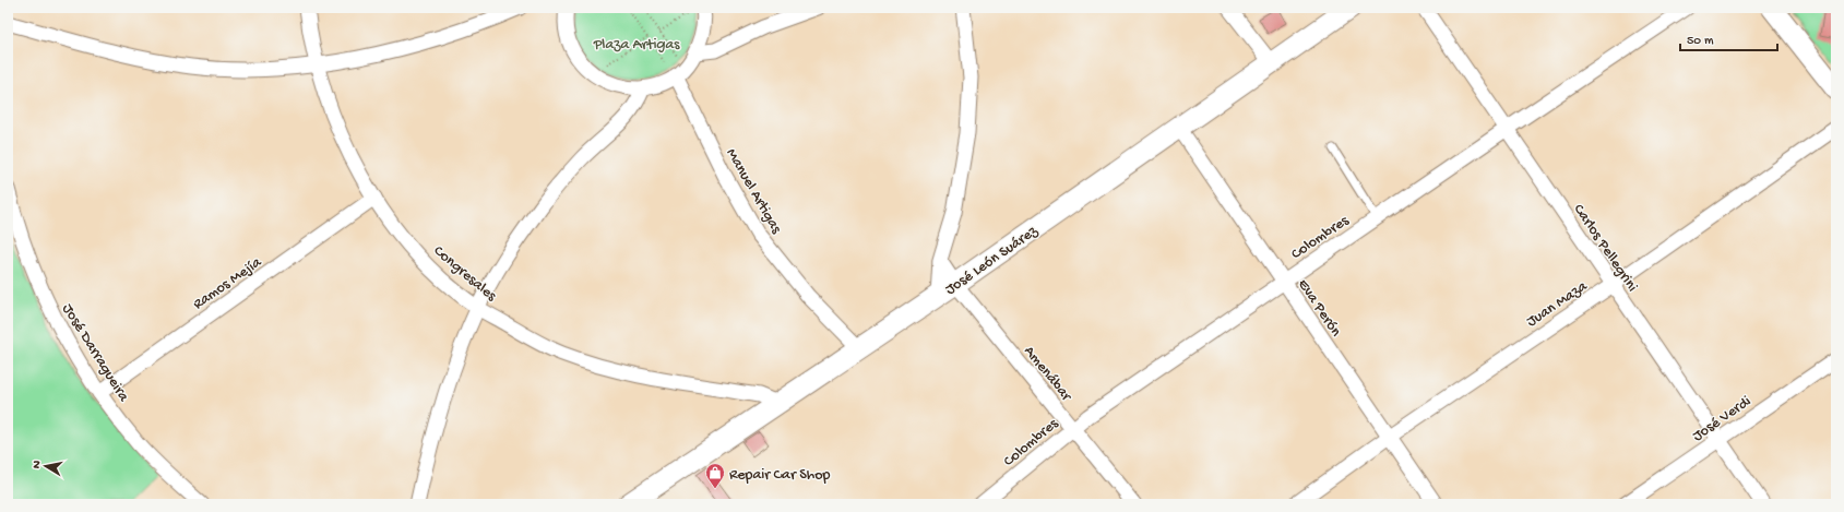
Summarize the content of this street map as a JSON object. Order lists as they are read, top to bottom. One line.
{"streets":{"street":["Manuel Artigas","Colombres","Carlos Pellegrini","José León Suárez","Congresales","Ramos Mejía","Juan Maza","Eva Perón","José Darragueira","Amenábar","José Verdi"]},"crossings":[["Manuel Artigas","José León Suárez"],["Colombres","Carlos Pellegrini"],["Colombres","Eva Perón"],["Colombres","Amenábar"],["Carlos Pellegrini","Juan Maza"],["Carlos Pellegrini","José Verdi"],["José León Suárez","Congresales"],["José León Suárez","Eva Perón"],["José León Suárez","Amenábar"],["Congresales","Ramos Mejía"],["Ramos Mejía","José Darragueira"],["Juan Maza","Eva Perón"]],"parks":["Plaza Artigas"],"places":{"shop":["Repair Car Shop"]},"scale_bar":"50 m","north":"left"}
